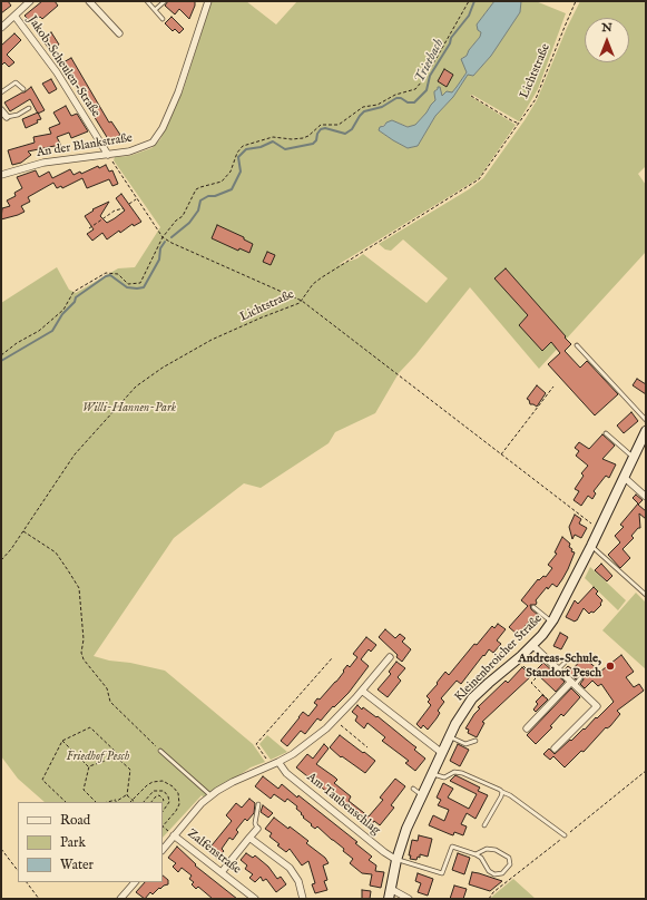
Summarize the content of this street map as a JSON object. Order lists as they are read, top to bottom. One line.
{"streets":{"street":["Jakob-Scheulen-Straße","An der Blankstraße","Kleinenbroicher Straße","Am Taubenschlag","Zalfenstraße"],"path":["Lichtstraße"]},"crossings":[["Jakob-Scheulen-Straße","An der Blankstraße"],["Kleinenbroicher Straße","Am Taubenschlag"]],"water":["Trietbach"],"parks":["Willi-Hannen-Park","Friedhof Pesch"],"places":["Andreas-Schule, Standort Pesch"],"legend":["Road","Park","Water"],"north":"top"}
